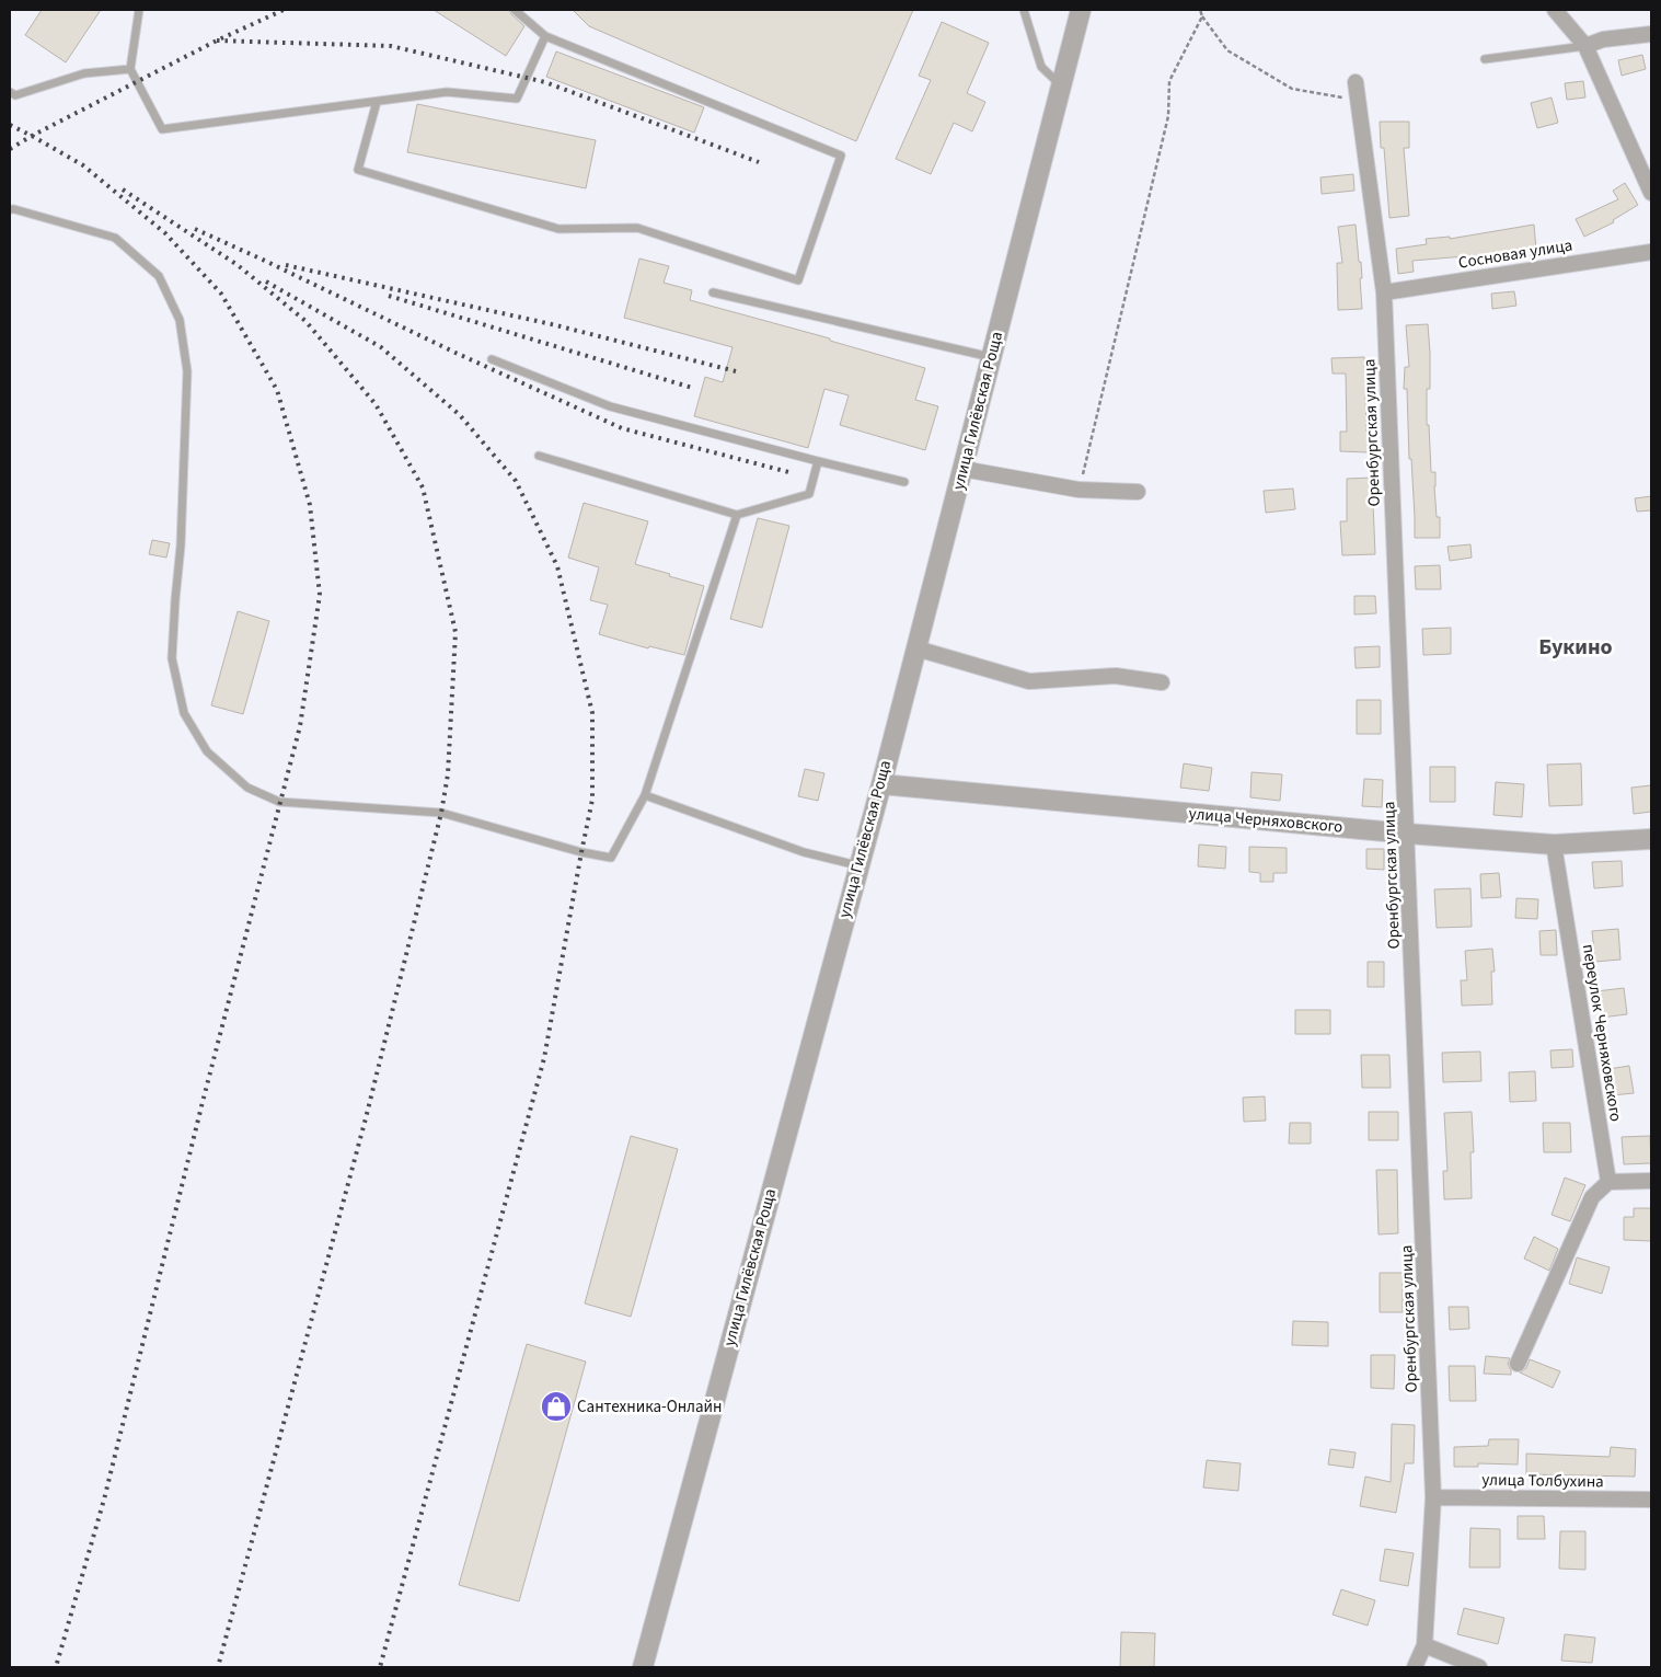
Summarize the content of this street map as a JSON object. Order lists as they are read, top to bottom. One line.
{"streets":{"street":["Сосновая улица","улица Гилёвская Роща","Оренбургская улица","улица Черняховского","переулок Черняховского","улица Толбухина"]},"crossings":[["Сосновая улица","Оренбургская улица"],["улица Гилёвская Роща","улица Черняховского"],["Оренбургская улица","улица Черняховского"],["Оренбургская улица","улица Толбухина"],["улица Черняховского","переулок Черняховского"]],"districts":["Букино"],"places":{"shop":["Сантехника-Онлайн"]}}
